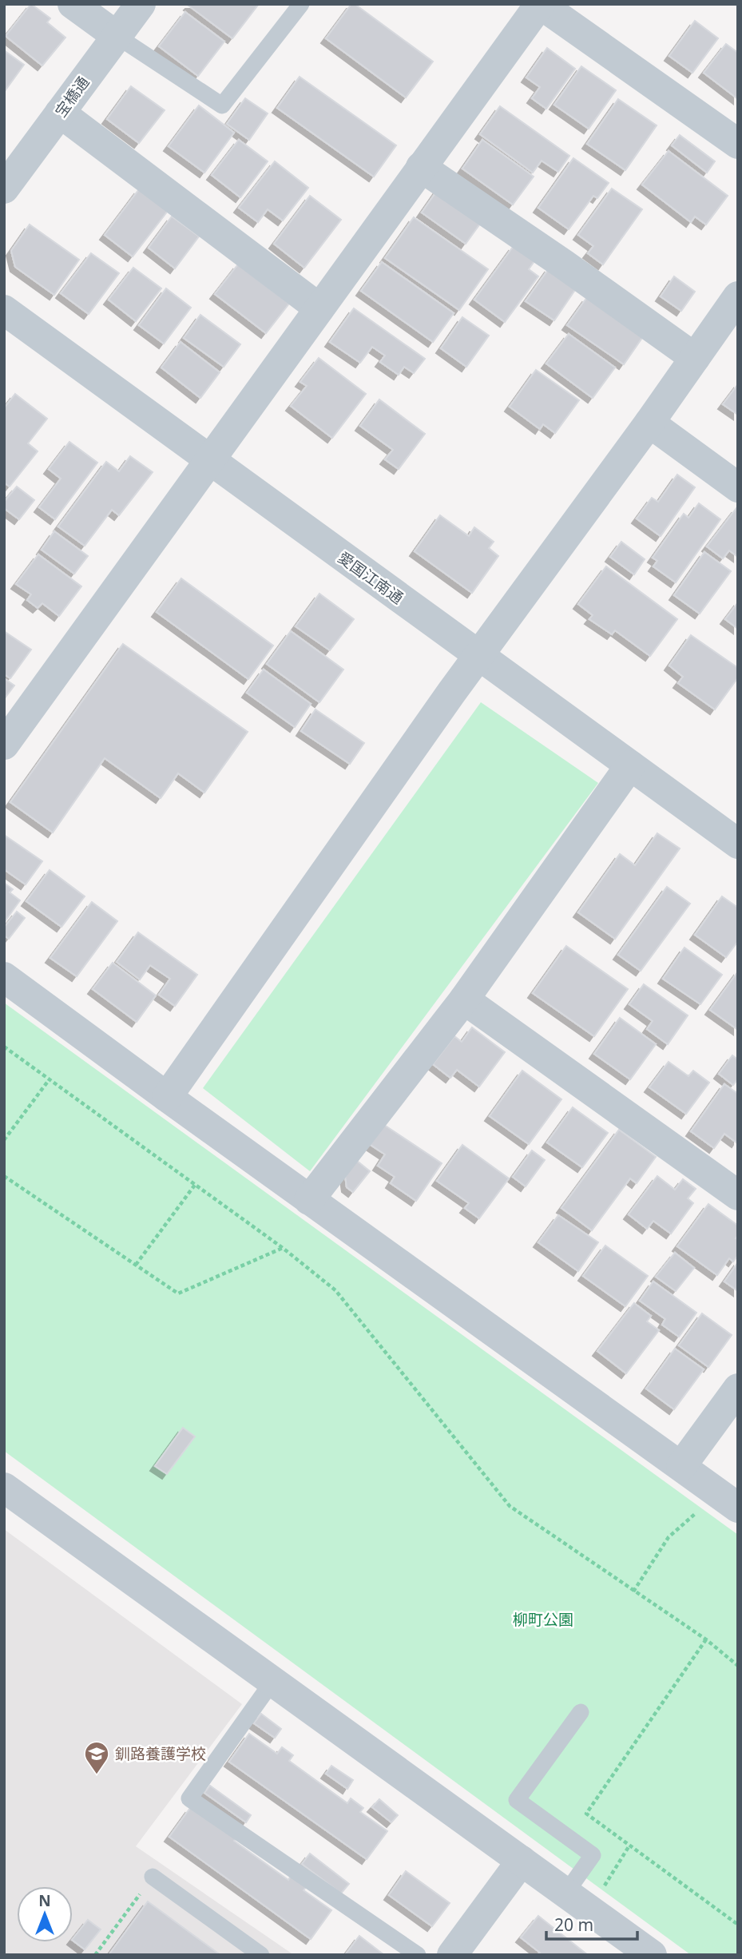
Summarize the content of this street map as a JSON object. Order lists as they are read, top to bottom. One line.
{"streets":{"street":["宝橋通","愛国江南通"]},"parks":["柳町公園"],"places":{"school or university":["釧路養護学校"]},"scale_bar":"20 m","north":"top"}
